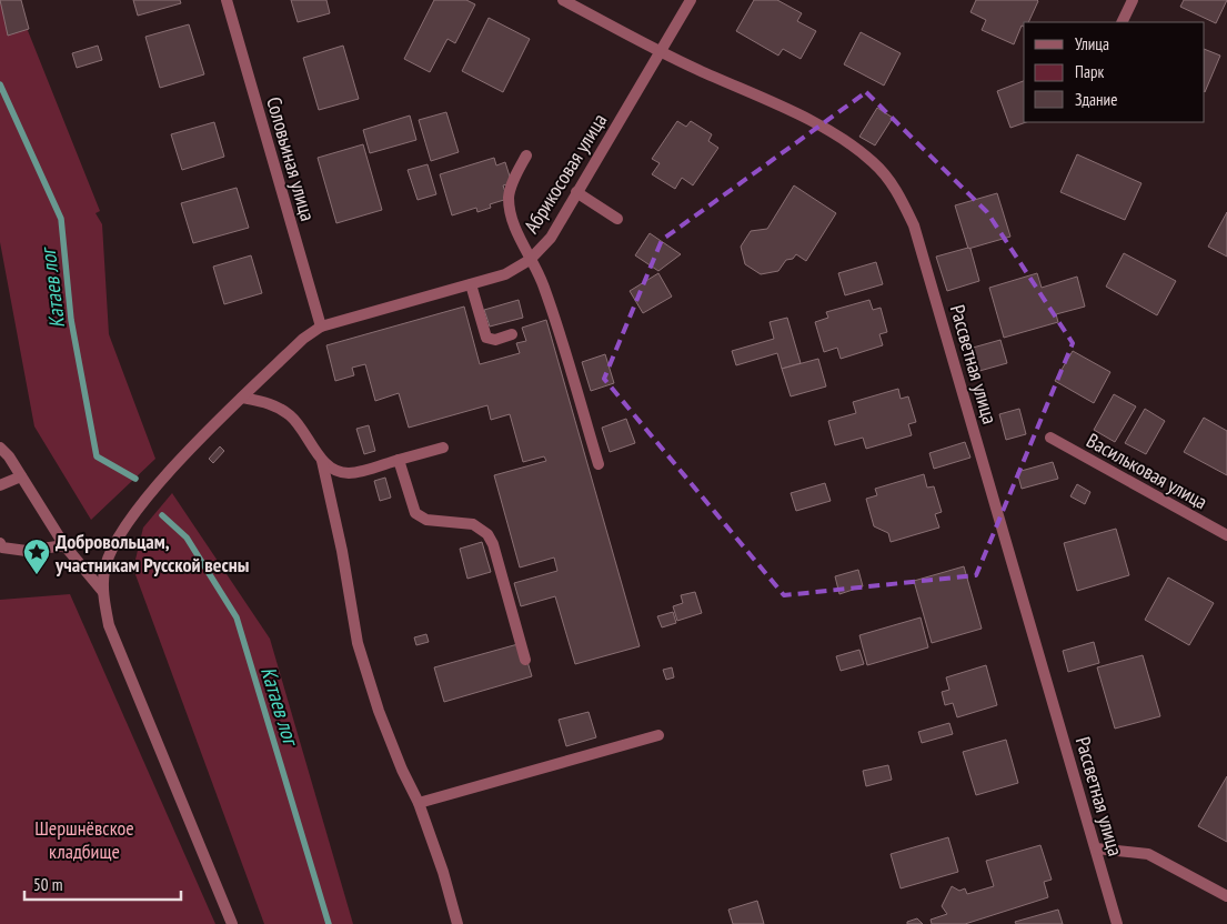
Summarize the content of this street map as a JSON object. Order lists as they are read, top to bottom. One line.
{"streets":{"street":["Соловьиная улица","Абрикосовая улица","Рассветная улица","Васильковая улица"]},"crossings":[["Соловьиная улица","Абрикосовая улица"],["Абрикосовая улица","Рассветная улица"]],"water":["Катаев лог"],"parks":["Шершнёвское кладбище"],"places":{"place":["Добровольцам, участникам Русской весны"]},"legend":["Улица","Парк","Здание"],"scale_bar":"50 m"}
